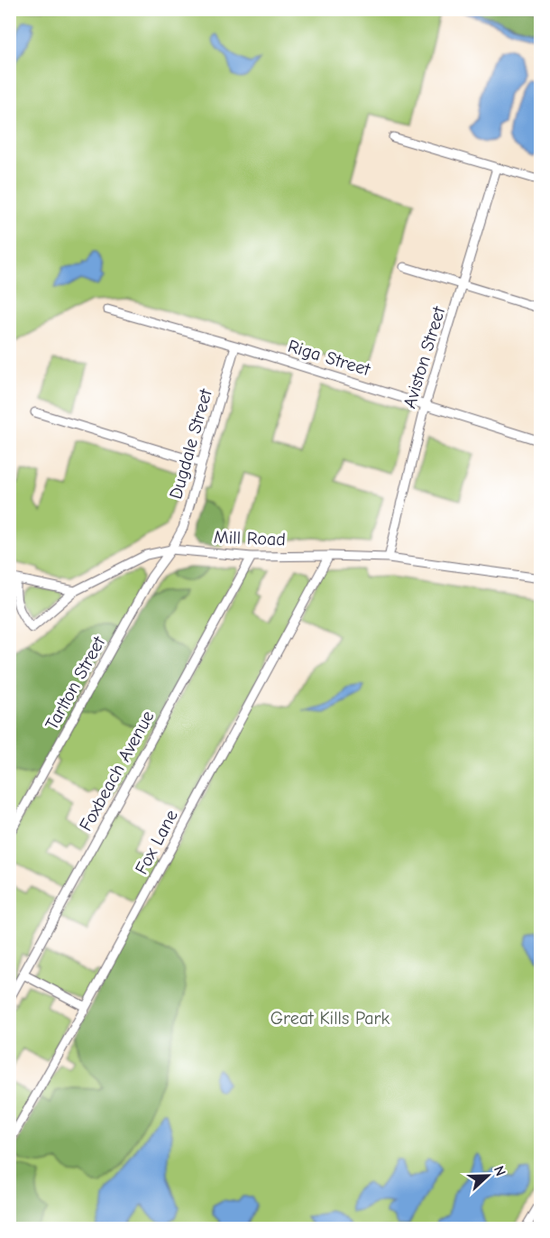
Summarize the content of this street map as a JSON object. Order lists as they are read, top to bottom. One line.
{"streets":{"street":["Riga Street","Aviston Street","Dugdale Street","Mill Road","Tarlton Street","Foxbeach Avenue","Fox Lane"]},"crossings":[["Riga Street","Aviston Street"],["Riga Street","Dugdale Street"],["Aviston Street","Mill Road"],["Dugdale Street","Mill Road"],["Dugdale Street","Tarlton Street"],["Mill Road","Tarlton Street"],["Mill Road","Foxbeach Avenue"],["Mill Road","Fox Lane"]],"parks":["Great Kills Park"],"north":"right"}
